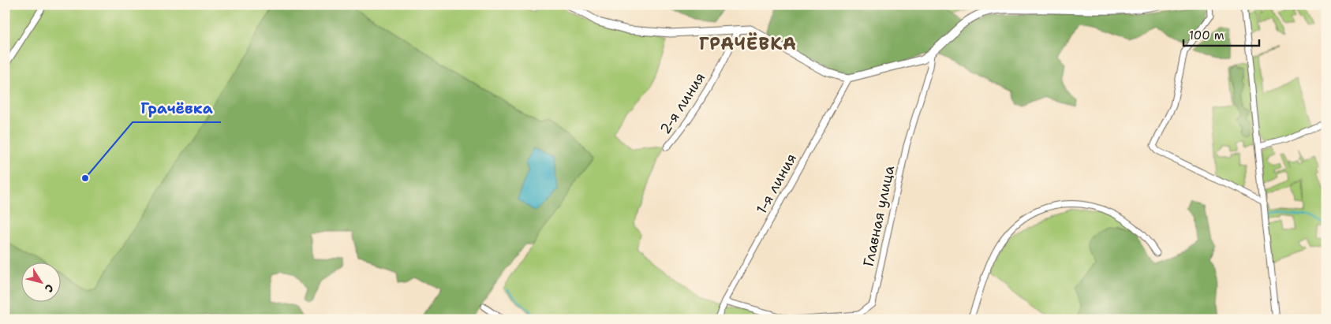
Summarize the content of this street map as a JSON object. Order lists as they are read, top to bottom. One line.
{"streets":{"street":["2-я линия","1-я линия","Главная улица"]},"districts":["ГРАЧЁВКА"],"places":["Грачёвка"],"scale_bar":"100 m","north":"bottom right"}
